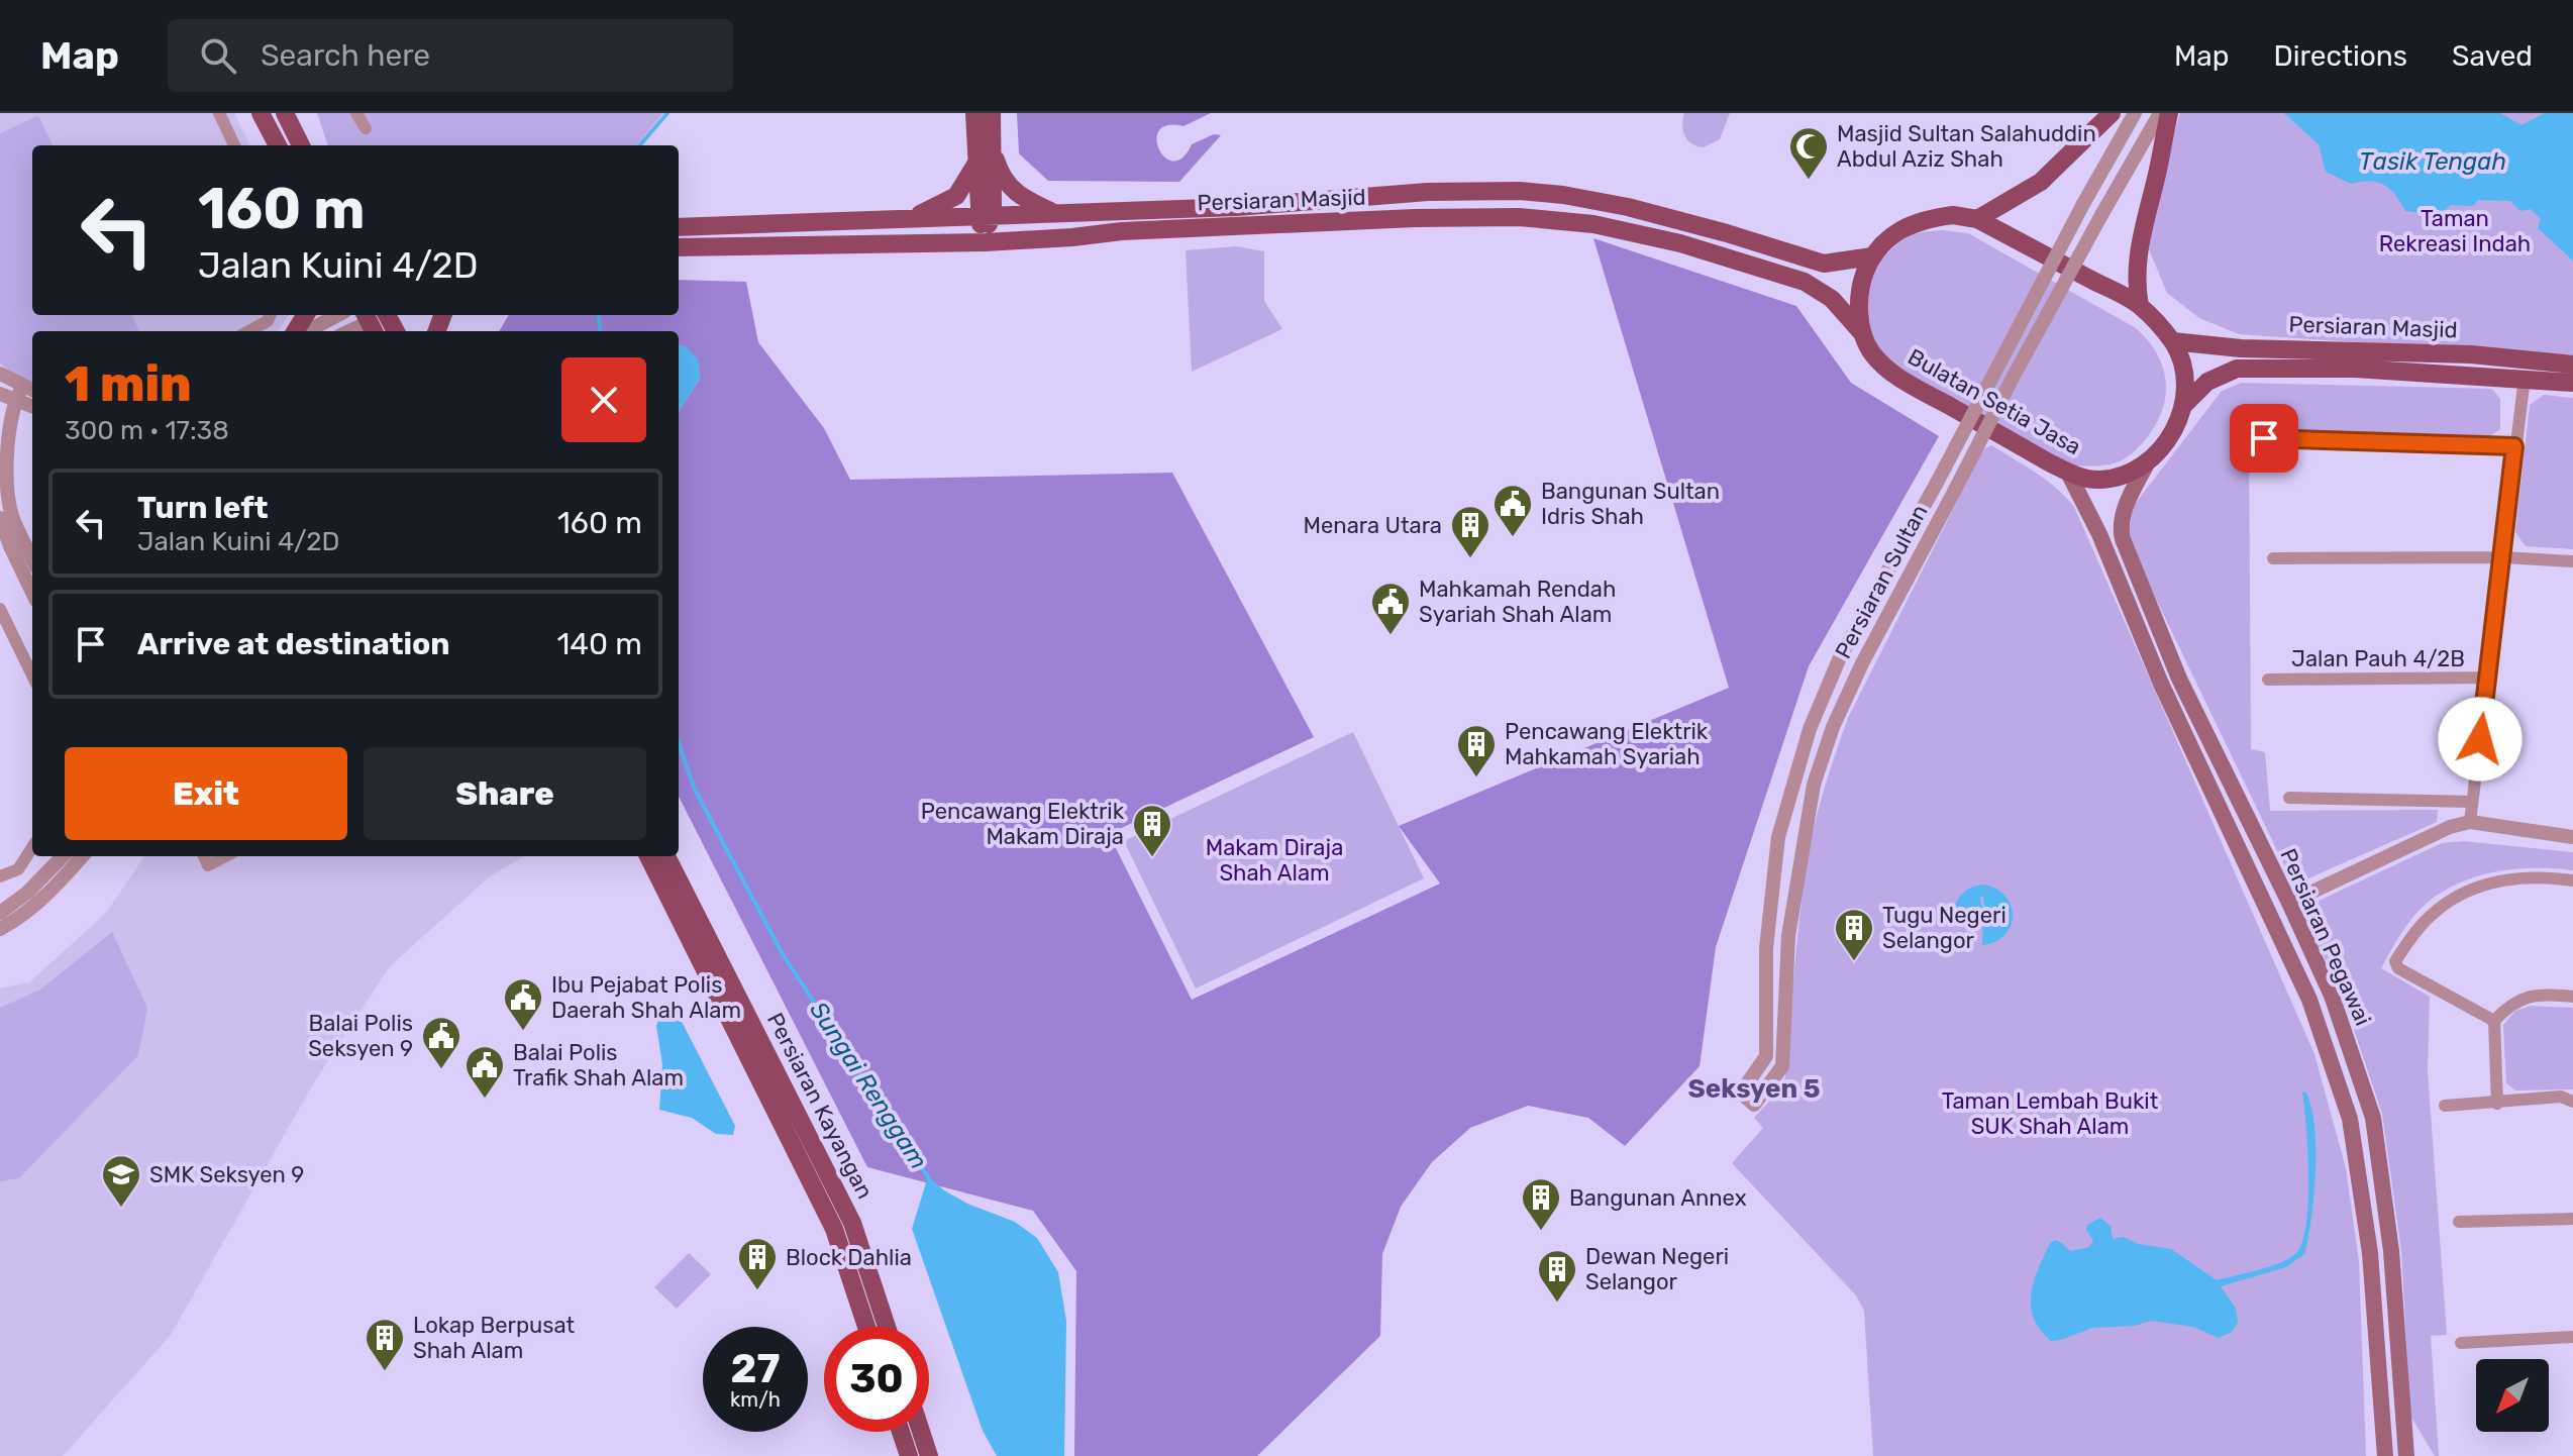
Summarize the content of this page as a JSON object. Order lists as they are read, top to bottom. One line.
{"streets":{"main road":["Persiaran Masjid","Bulatan Setia Jasa","Persiaran Pegawai","Persiaran Kayangan"],"street":["Persiaran Sultan","Jalan Pauh 4/2B"]},"crossings":[["Persiaran Masjid","Bulatan Setia Jasa"],["Bulatan Setia Jasa","Persiaran Pegawai"]],"districts":["Seksyen 5"],"water":["Tasik Tengah","Sungai Renggam"],"parks":["Taman Rekreasi Indah","Makam Diraja Shah Alam","Taman Lembah Bukit SUK Shah Alam"],"places":{"mosque":["Masjid Sultan Salahuddin Abdul Aziz Shah"],"public building":["Bangunan Sultan Idris Shah","Mahkamah Rendah Syariah Shah Alam","Ibu Pejabat Polis Daerah Shah Alam","Balai Polis Seksyen 9","Balai Polis Trafik Shah Alam"],"building":["Menara Utara","Pencawang Elektrik Mahkamah Syariah","Pencawang Elektrik Makam Diraja","Tugu Negeri Selangor","Bangunan Annex","Block Dahlia","Dewan Negeri Selangor","Lokap Berpusat Shah Alam"],"school or university":["SMK Seksyen 9"]},"north":"bottom left","page":{"header":"Map","search":"Search here","nav":["Map","Directions","Saved"],"turn":["160 m","Jalan Kuini 4/2D"],"heading":["1 min","300 m · 17:38"],"list":[{"name":"Turn left","note":"Jalan Kuini 4/2D","value":"160 m"},{"name":"Arrive at destination","value":"140 m"}],"buttons":["Exit","Share"],"speed":"27 km/h","limit":"30"}}
